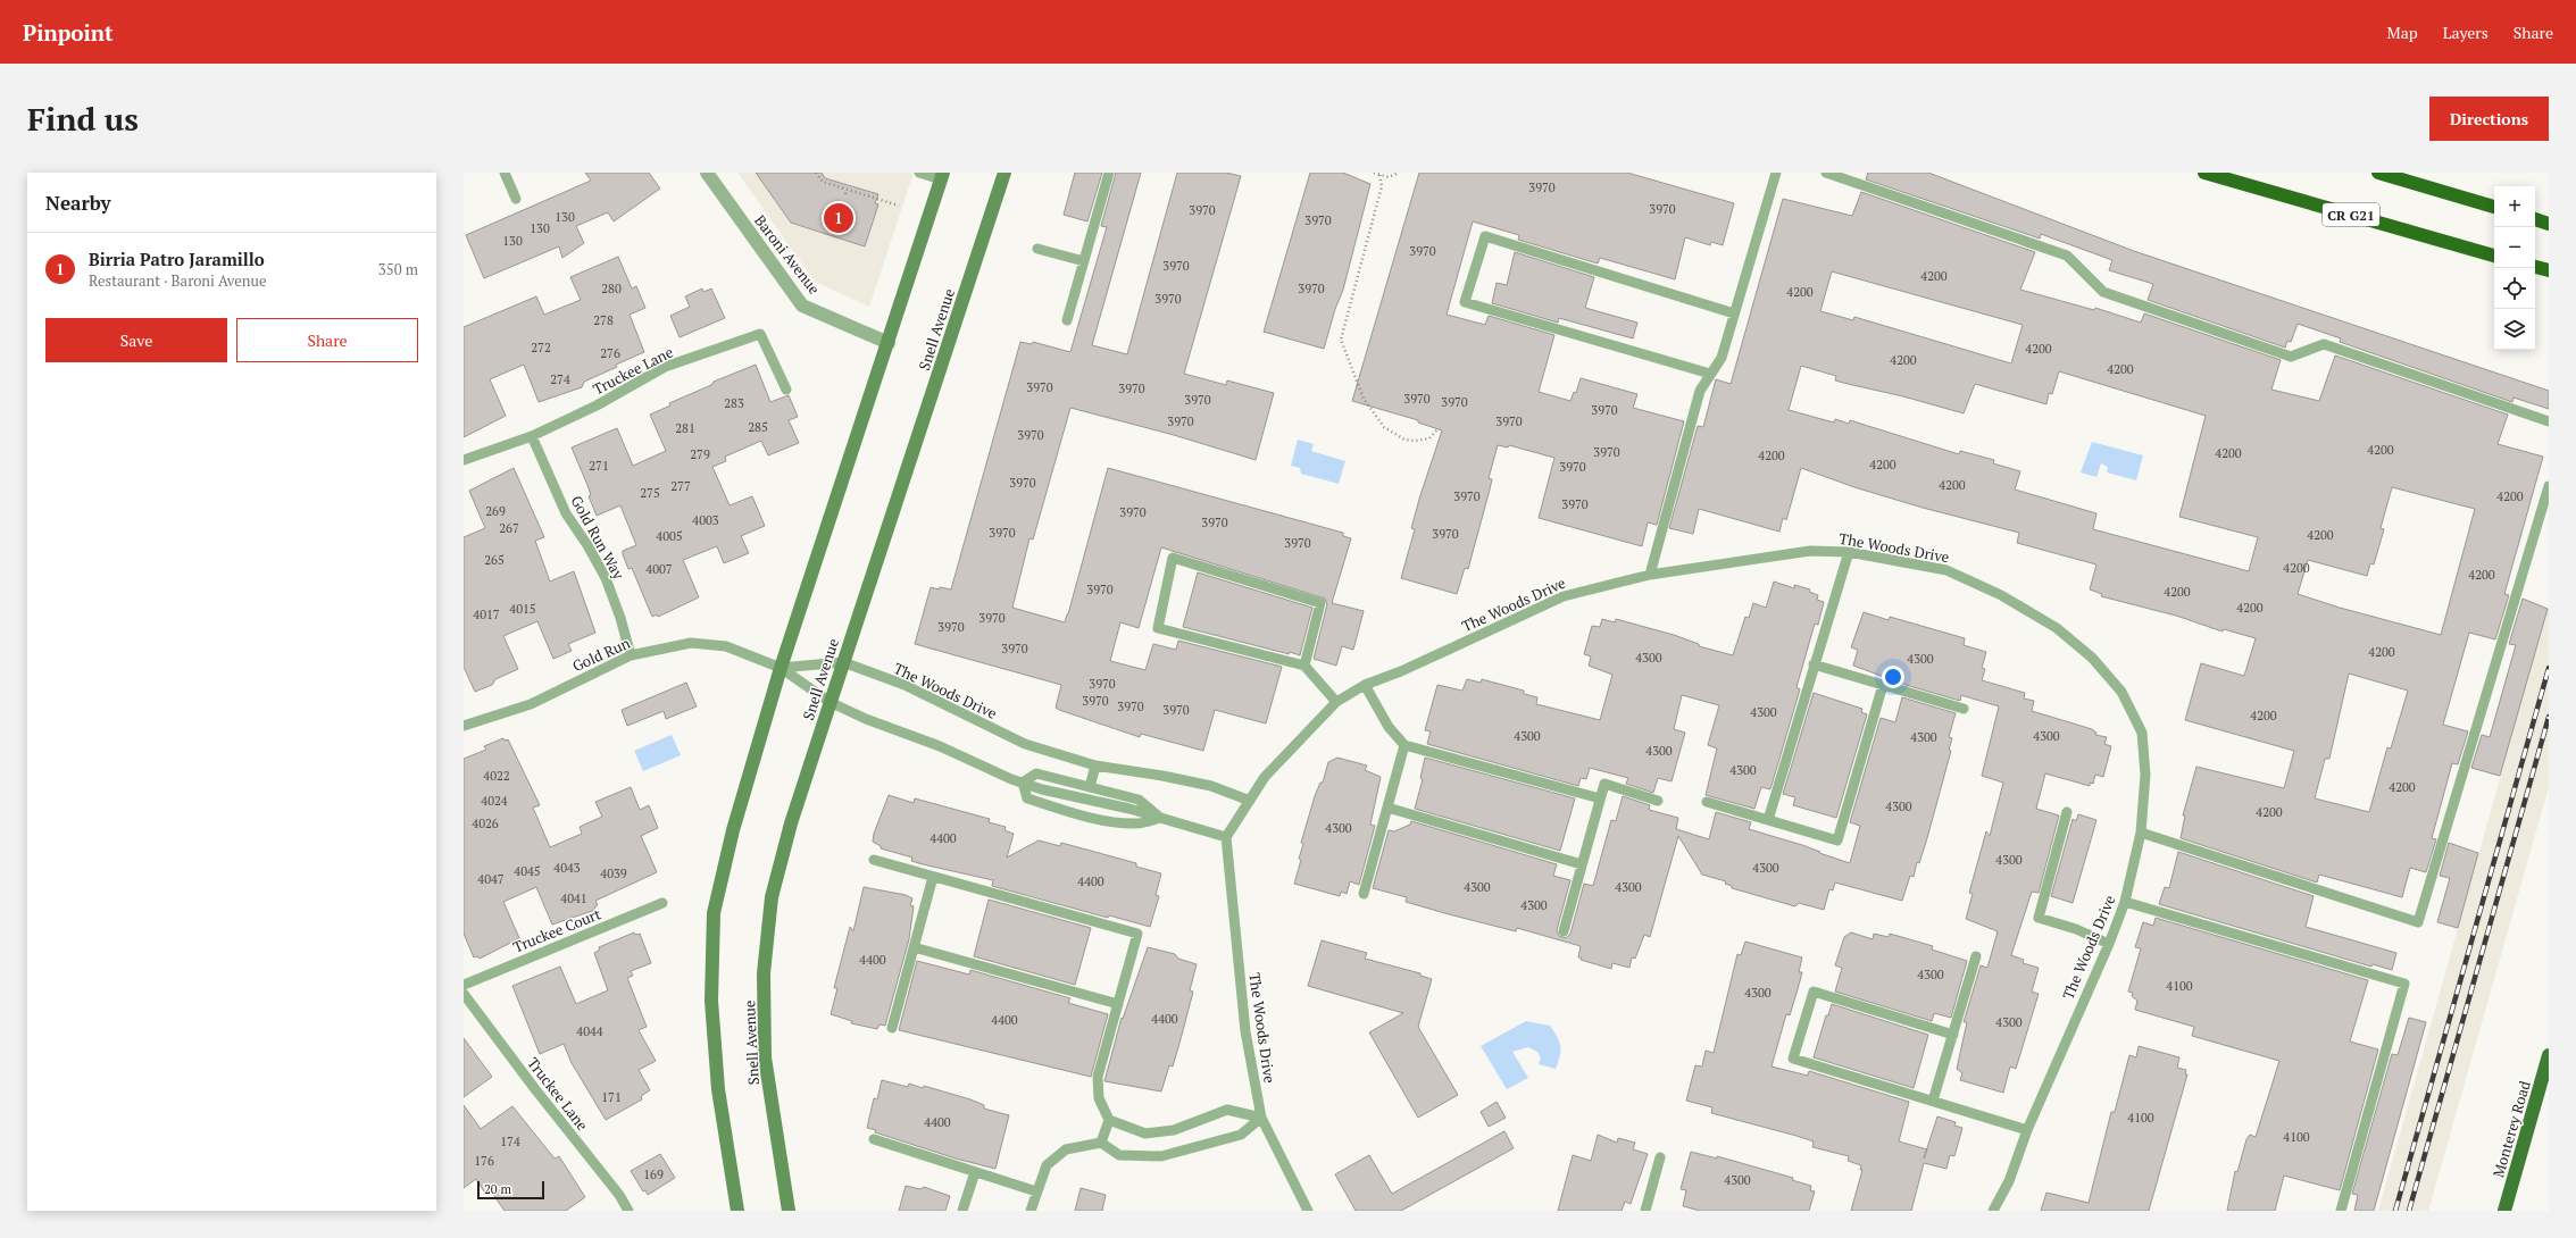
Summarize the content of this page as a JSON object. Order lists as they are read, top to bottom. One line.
{"streets":{"highway":["CR G21"],"main road":["Snell Avenue","Monterey Road"],"street":["Baroni Avenue"],"lane":["Truckee Lane","Gold Run Way","The Woods Drive","Gold Run","Truckee Court"]},"crossings":[["Snell Avenue","The Woods Drive"],["Truckee Lane","Gold Run Way"],["Gold Run Way","Gold Run"],["The Woods Drive","Gold Run"]],"house_numbers":["3970","3970","3970","130","3970","130","130","3970","3970","4200","280","3970","4200","3970","278","272","4200","276","4200","4200","274","3970","3970","3970","3970","3970","283","3970","3970","3970","285","281","3970","4200","3970","4200","279","4200","4200","271","3970","3970","4200","277","275","3970","4200","3970","269","3970","4003","3970","267","3970","3970","4200","4005","3970","265","4200","4007","4200","3970","4200","4200","4015","4017","3970","3970","3970","4200","4300","4300","3970","3970","3970","3970","4300","4200","4300","4300","4300","4300","4300","4022","4200","4024","4300","4200","4026","4300","4400","4300","4043","4300","4045","4039","4047","4400","4300","4300","4041","4300","4400","4300","4100","4300","4400","4400","4300","4044","171","4100","4400","4100","174","176","169","4300"],"scale_bar":"20 m","page":{"header":"Pinpoint","nav":["Map","Layers","Share"],"buttons":["Directions",["Save","Share"]],"title":"Find us","heading":"Nearby","map_buttons":["+","−"],"pins":"1","list":[{"mark":"1","name":"Birria Patro Jaramillo","note":"Restaurant · Baroni Avenue","value":"350 m"}],"scale":"20 m"}}
